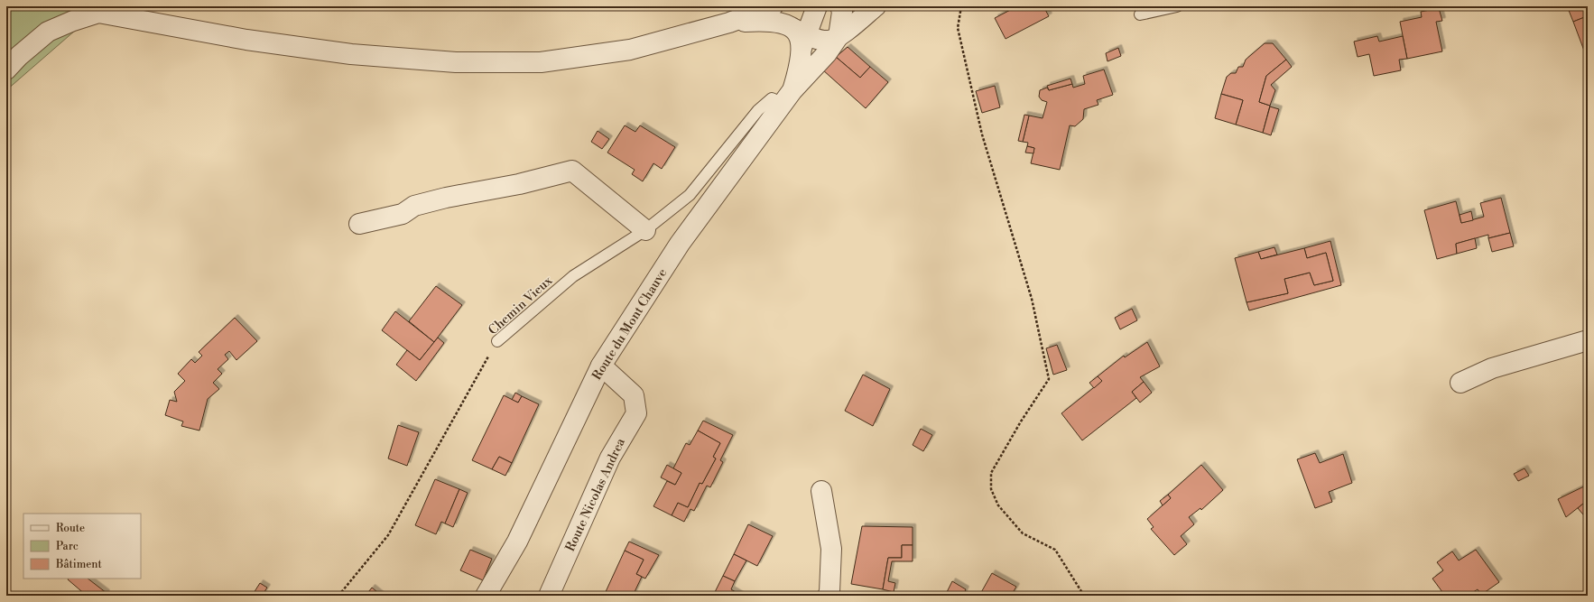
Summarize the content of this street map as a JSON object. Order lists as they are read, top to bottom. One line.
{"streets":{"street":["Route du Mont Chauve","Route Nicolas Andrea"],"lane":["Chemin Vieux"]},"crossings":[["Chemin Vieux","Route du Mont Chauve"],["Route du Mont Chauve","Route Nicolas Andrea"]],"legend":["Route","Parc","Bâtiment"]}
